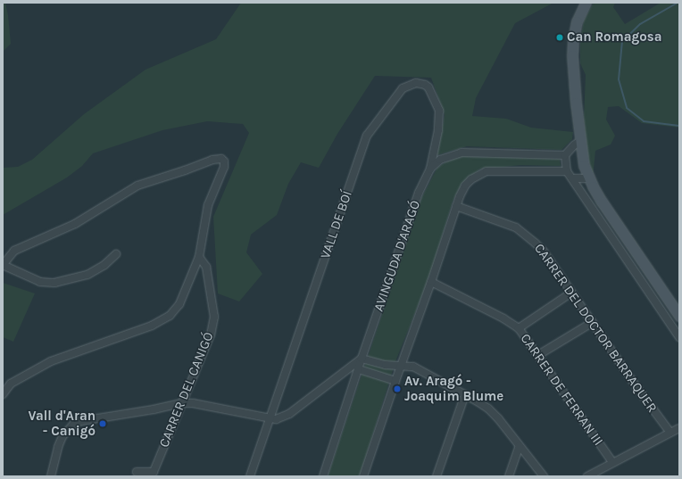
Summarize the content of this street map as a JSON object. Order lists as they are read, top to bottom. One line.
{"streets":{"street":["VALL DE BOÍ","AVINGUDA D'ARAGÓ","CARRER DEL DOCTOR BARRAQUER","CARRER DEL CANIGÓ","CARRER DE FERRAN III"]},"crossings":[["VALL DE BOÍ","AVINGUDA D'ARAGÓ"]],"places":["Can Romagosa","Av. Aragó - Joaquim Blume","Vall d'Aran - Canigó"]}
